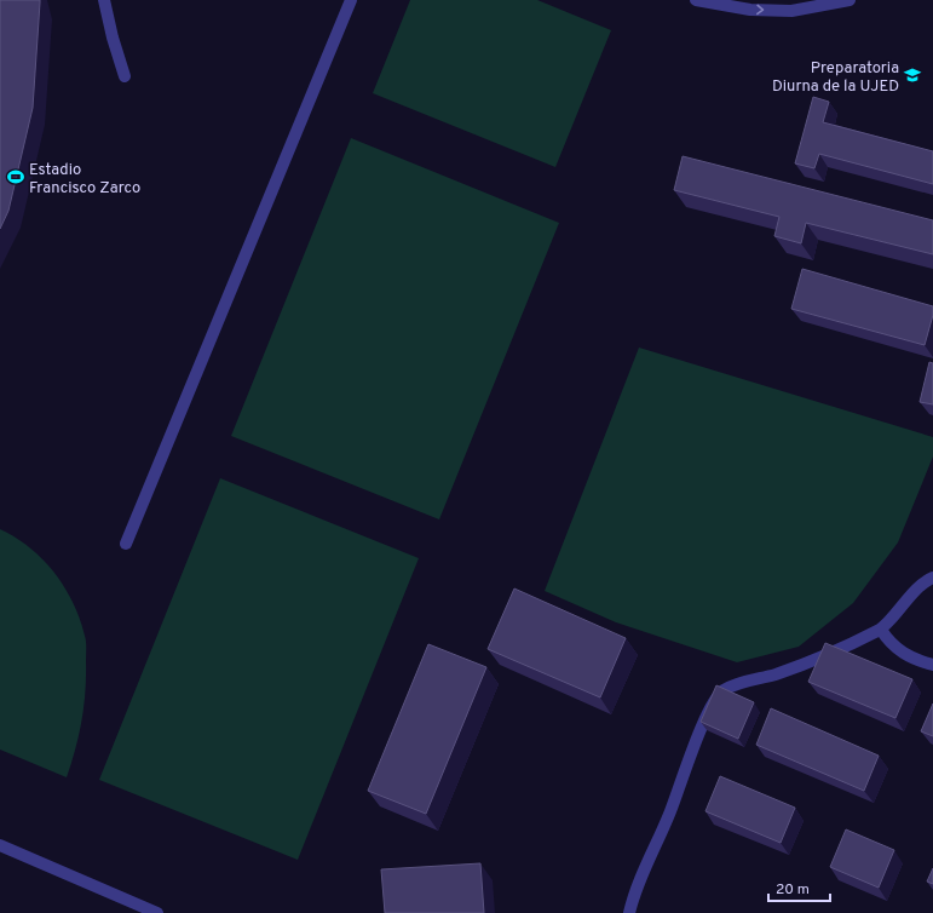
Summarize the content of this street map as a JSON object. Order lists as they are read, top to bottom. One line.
{"places":{"school or university":["Preparatoria Diurna de la UJED"],"sports":["Estadio Francisco Zarco"]},"scale_bar":"20 m"}
